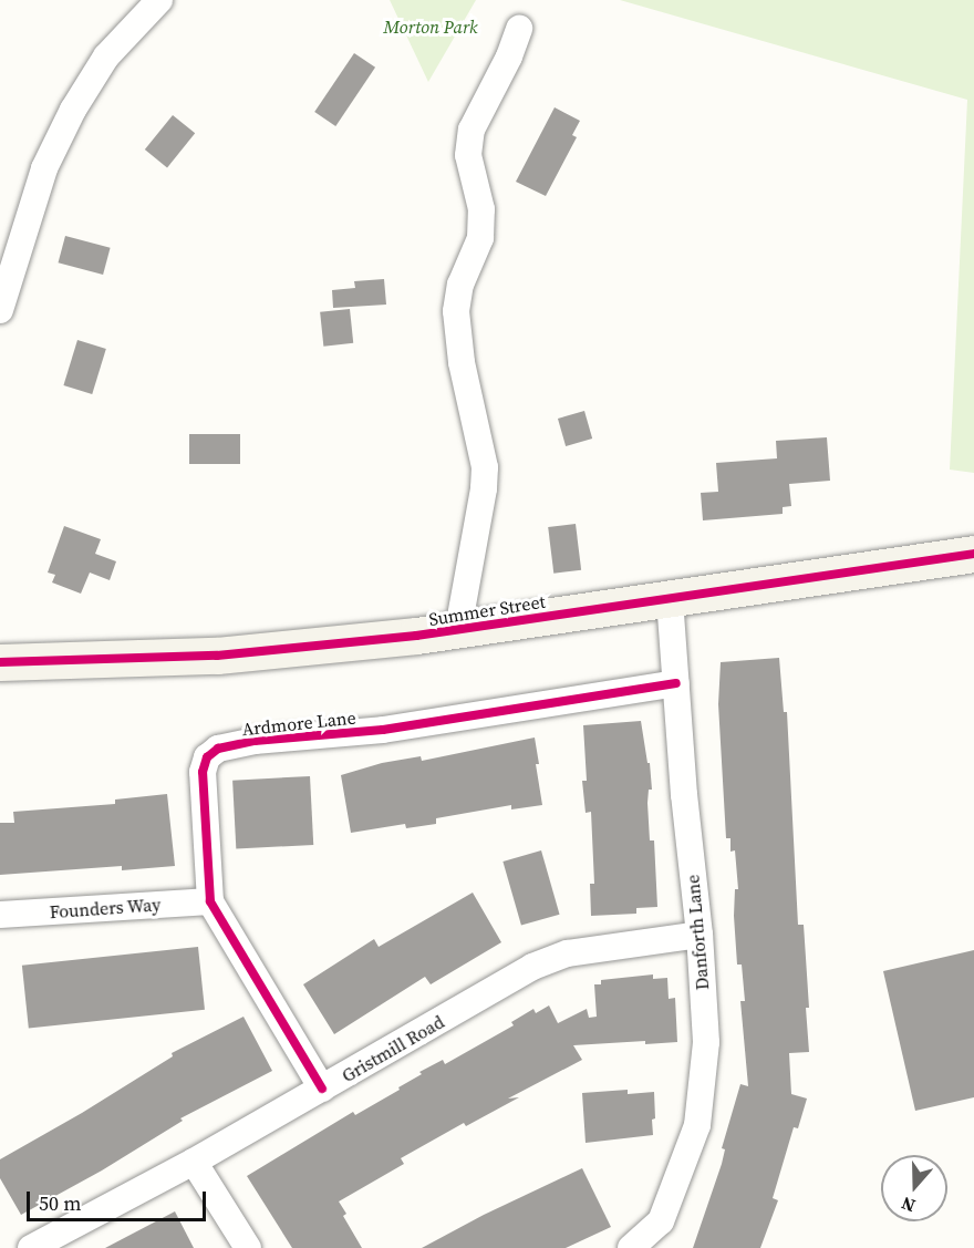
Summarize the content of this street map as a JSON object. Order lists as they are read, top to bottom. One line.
{"streets":{"main road":["Summer Street"],"street":["Ardmore Lane","Founders Way","Danforth Lane","Gristmill Road"]},"crossings":[["Summer Street","Danforth Lane"],["Ardmore Lane","Founders Way"],["Ardmore Lane","Danforth Lane"],["Ardmore Lane","Gristmill Road"],["Danforth Lane","Gristmill Road"]],"parks":["Morton Park"],"scale_bar":"50 m","north":"bottom"}
